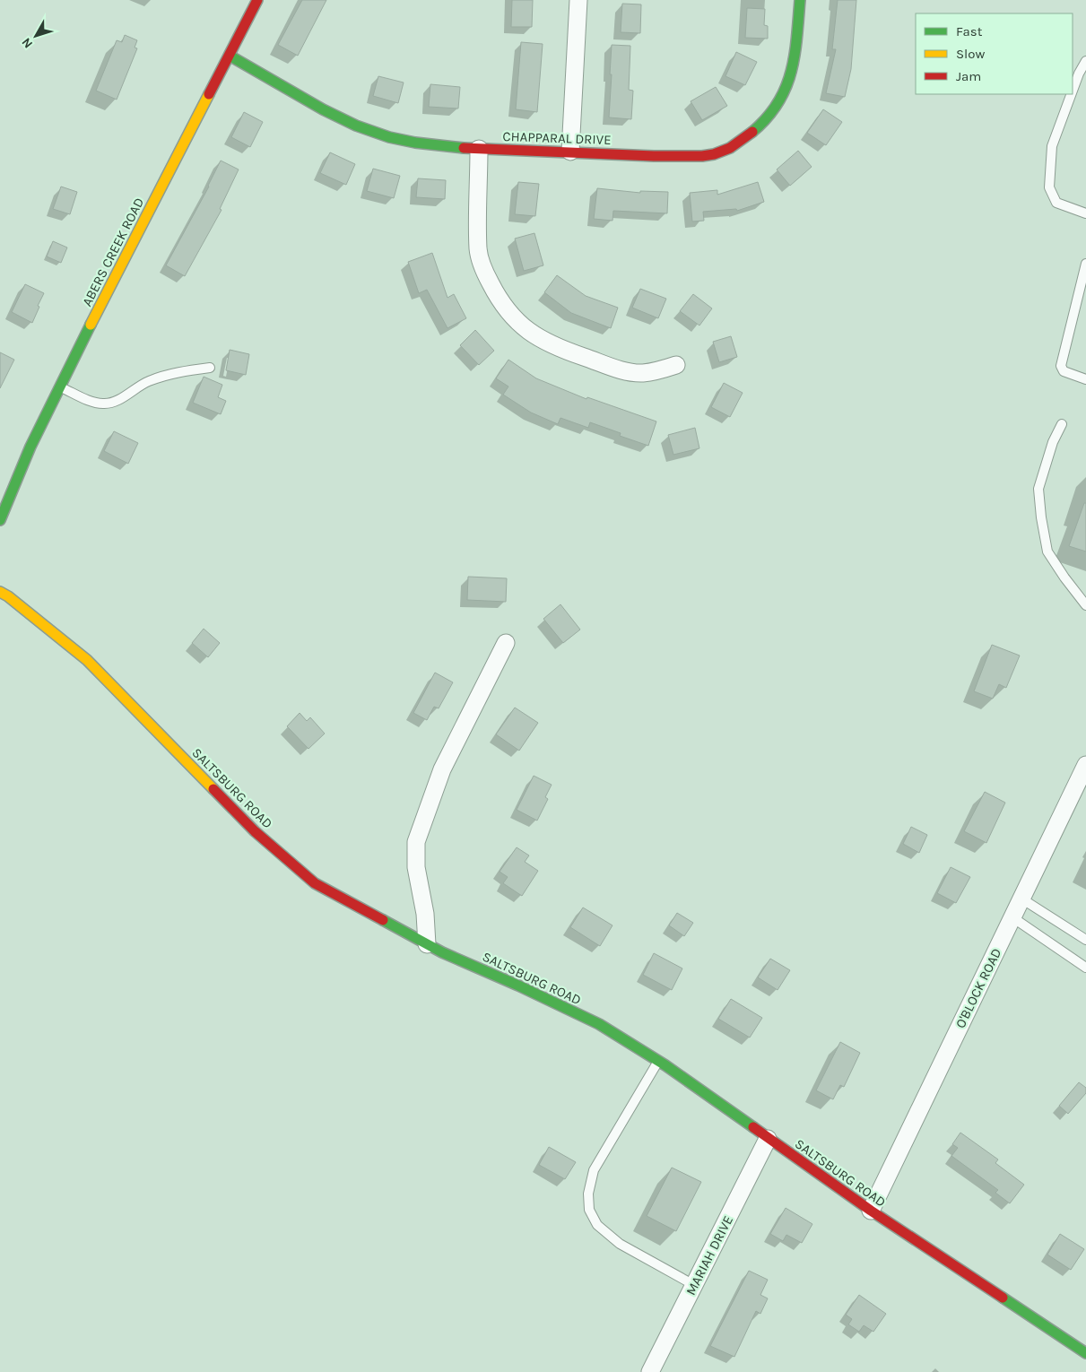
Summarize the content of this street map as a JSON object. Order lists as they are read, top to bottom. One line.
{"streets":{"main road":["CHAPPARAL DRIVE","ABERS CREEK ROAD","SALTSBURG ROAD"],"street":["O'BLOCK ROAD","MARIAH DRIVE"]},"crossings":[["CHAPPARAL DRIVE","ABERS CREEK ROAD"],["SALTSBURG ROAD","O'BLOCK ROAD"],["SALTSBURG ROAD","MARIAH DRIVE"]],"legend":["Fast","Slow","Jam"],"north":"bottom left"}
